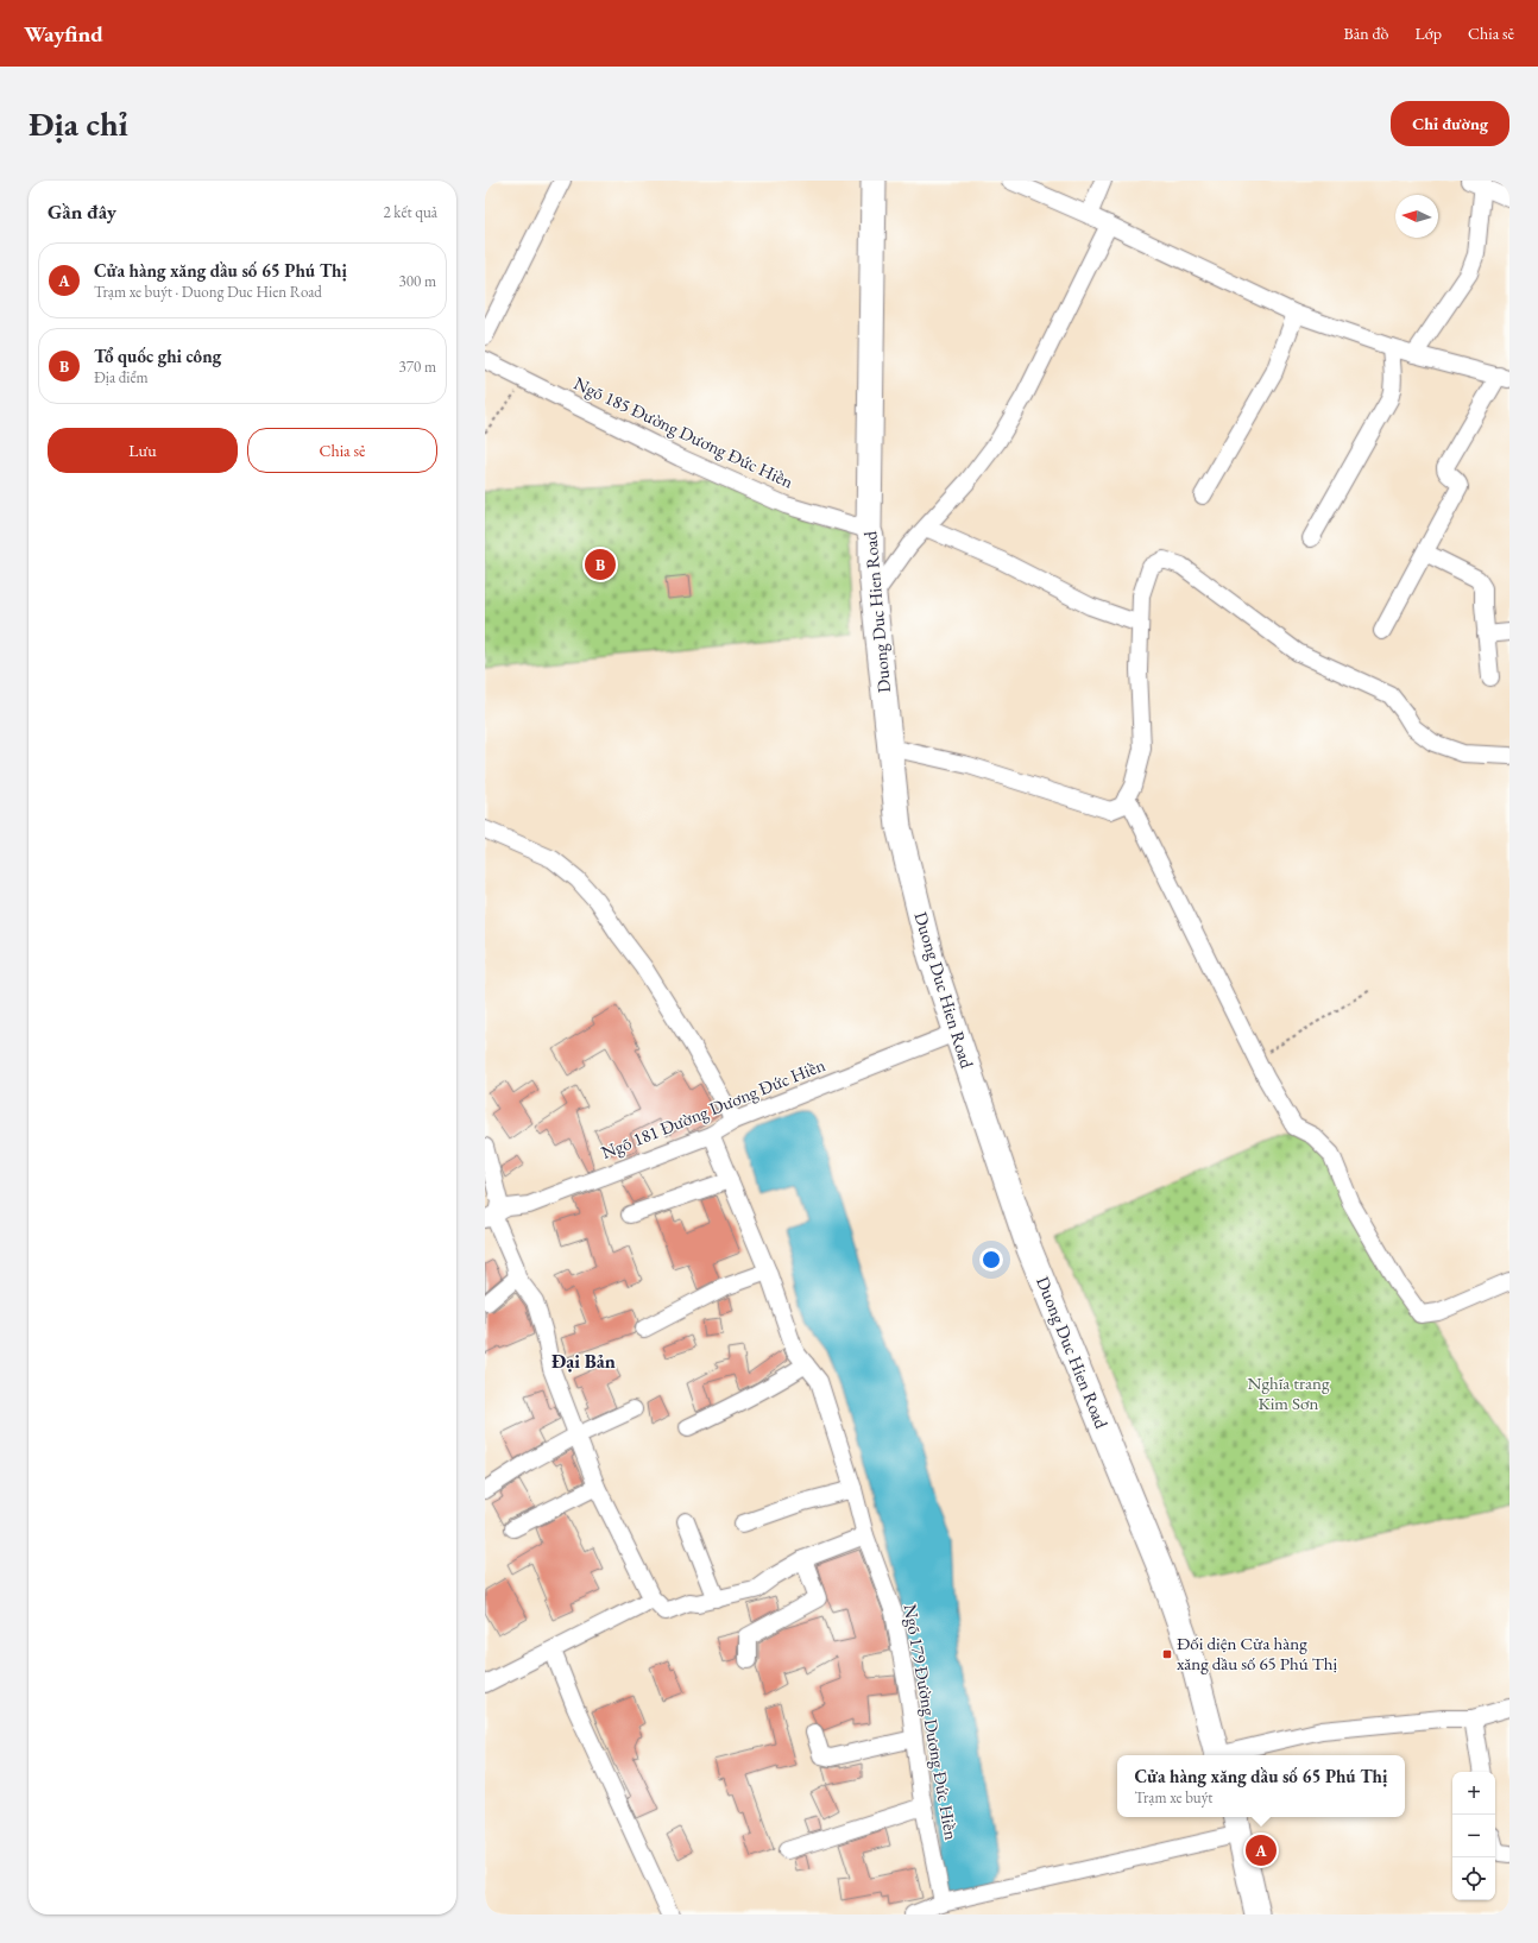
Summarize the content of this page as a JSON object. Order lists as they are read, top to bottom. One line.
{"streets":{"highway":["Duong Duc Hien Road"],"street":["Ngõ 185 Đường Dương Đức Hiền","Ngõ 181 Đường Dương Đức Hiền","Ngõ 179 Đường Dương Đức Hiền"]},"crossings":[["Ngõ 185 Đường Dương Đức Hiền","Duong Duc Hien Road"],["Duong Duc Hien Road","Ngõ 181 Đường Dương Đức Hiền"],["Ngõ 181 Đường Dương Đức Hiền","Ngõ 179 Đường Dương Đức Hiền"]],"districts":["Đại Bản"],"parks":["Nghĩa trang Kim Sơn"],"places":{"transit":["Đối diện Cửa hàng xăng dầu số 65 Phú Thị"]},"north":"left","page":{"header":"Wayfind","nav":["Bản đồ","Lớp","Chia sẻ"],"buttons":["Chỉ đường",["Lưu","Chia sẻ"]],"title":"Địa chỉ","heading":["Gần đây","2 kết quả"],"list":[{"mark":"A","name":"Cửa hàng xăng dầu số 65 Phú Thị","note":"Trạm xe buýt · Duong Duc Hien Road","value":"300 m"},{"mark":"B","name":"Tổ quốc ghi công","note":"Địa điểm","value":"370 m"}],"pins":["B","A"],"popup":["Cửa hàng xăng dầu số 65 Phú Thị","Trạm xe buýt"],"map_buttons":["+","−"]}}
